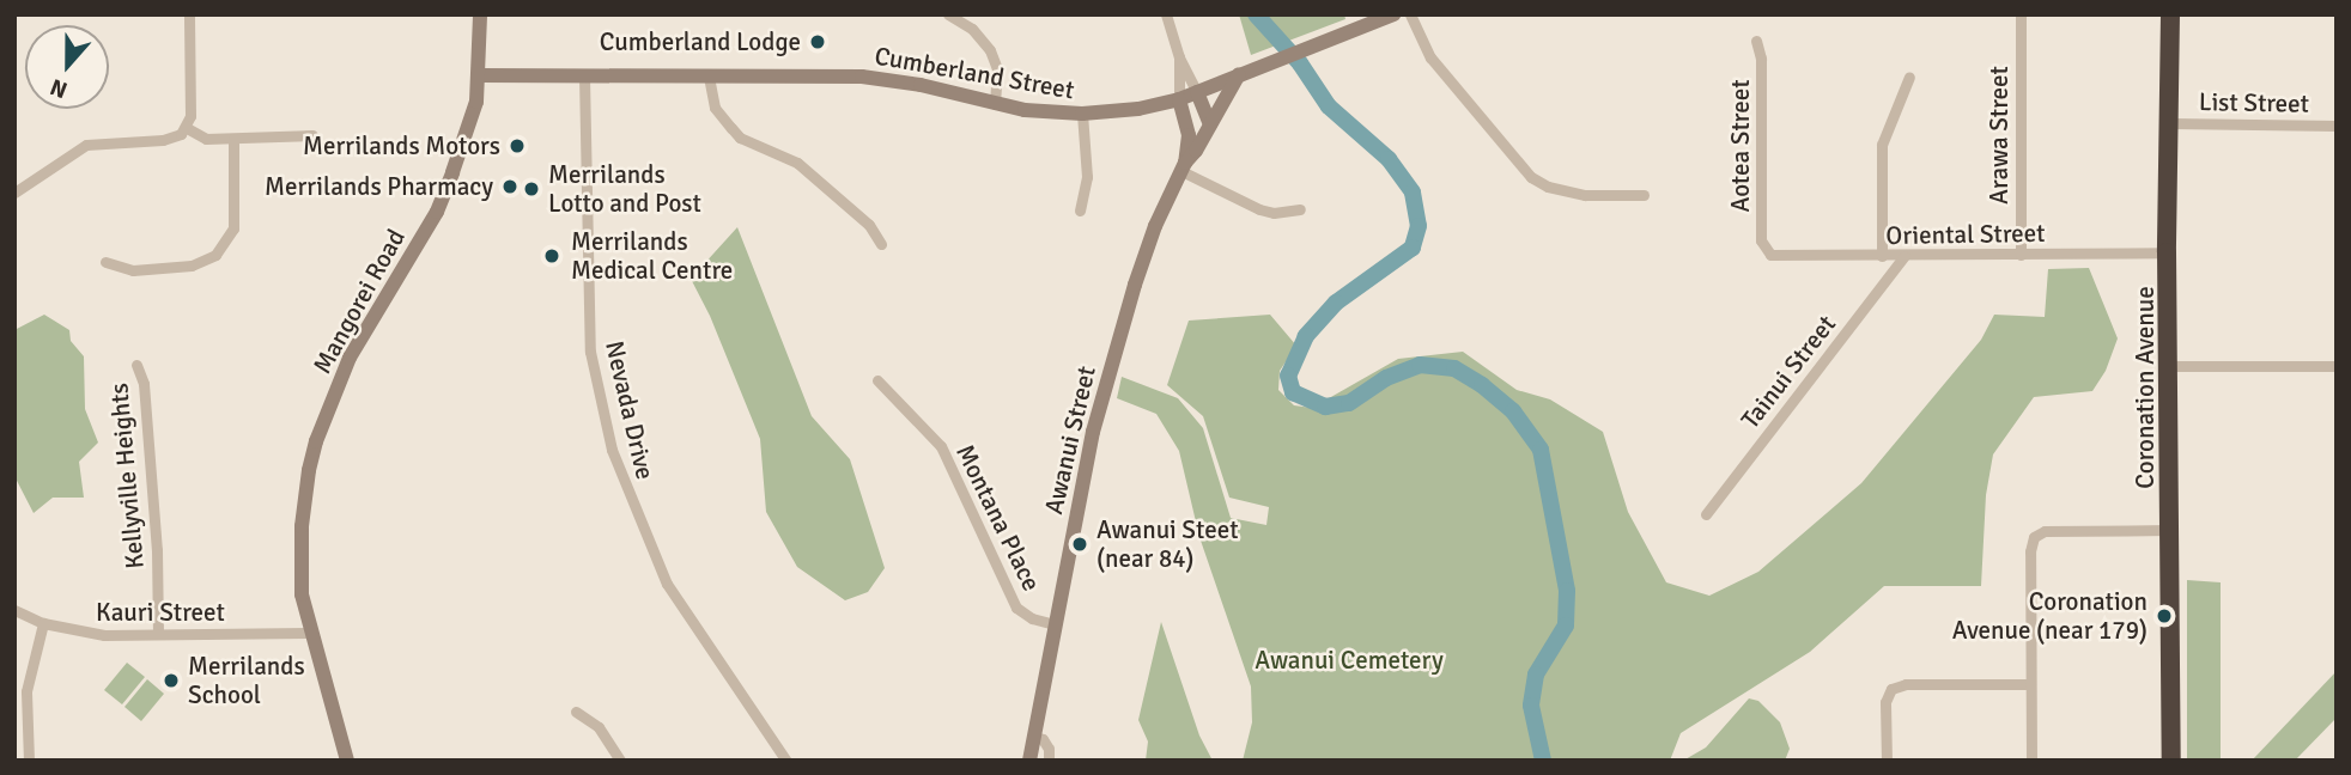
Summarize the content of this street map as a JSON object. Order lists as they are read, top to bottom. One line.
{"streets":{"highway":["Coronation Avenue"],"main road":["Cumberland Street","Mangorei Road","Awanui Street"],"street":["List Street","Arawa Street","Aotea Street","Oriental Street","Tainui Street","Nevada Drive","Kellyville Heights","Montana Place","Kauri Street"]},"crossings":[["Cumberland Street","Mangorei Road"],["Cumberland Street","Nevada Drive"],["Cumberland Street","Awanui Street"],["List Street","Coronation Avenue"],["Arawa Street","Oriental Street"],["Aotea Street","Oriental Street"],["Oriental Street","Tainui Street"],["Oriental Street","Coronation Avenue"],["Mangorei Road","Kauri Street"],["Awanui Street","Montana Place"],["Kellyville Heights","Kauri Street"]],"parks":["Awanui Cemetery"],"places":["Cumberland Lodge","Merrilands Motors","Merrilands Pharmacy","Merrilands Lotto and Post","Merrilands Medical Centre","Awanui Steet (near 84)","Coronation Avenue (near 179)","Merrilands School"],"north":"bottom"}
